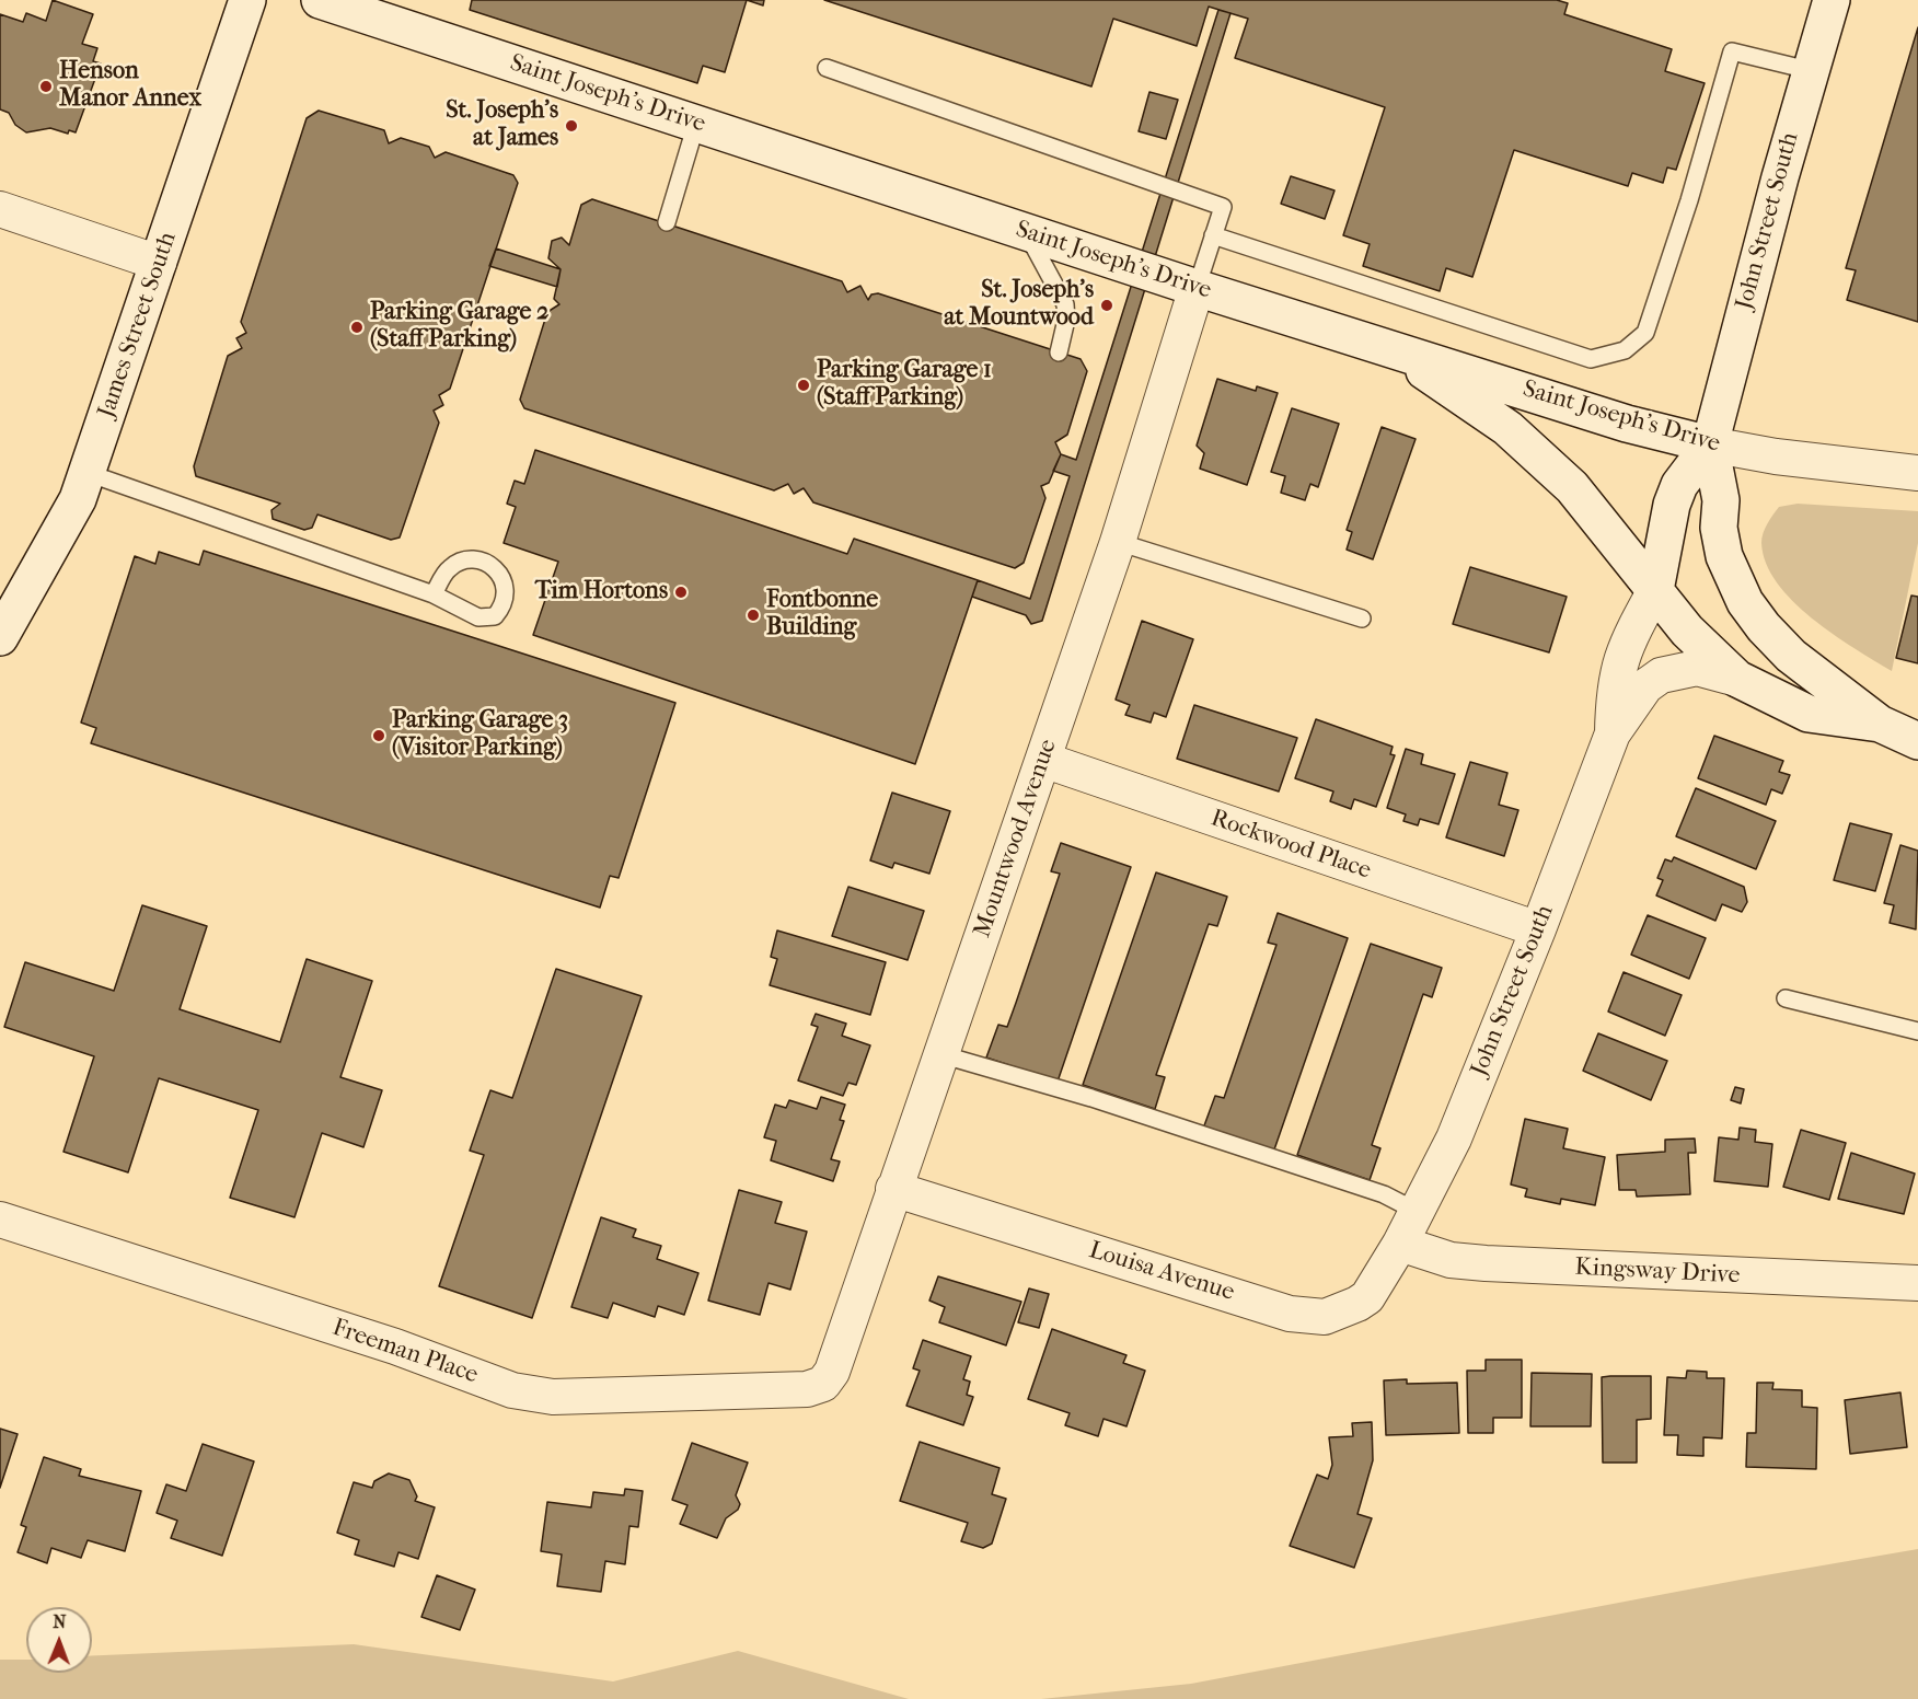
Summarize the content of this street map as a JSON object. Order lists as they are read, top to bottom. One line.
{"streets":{"main road":["Saint Joseph's Drive","John Street South","James Street South"],"street":["Mountwood Avenue","Rockwood Place","Louisa Avenue","Kingsway Drive","Freeman Place"]},"crossings":[["Saint Joseph's Drive","John Street South"],["Saint Joseph's Drive","Mountwood Avenue"],["John Street South","Rockwood Place"],["John Street South","Louisa Avenue"],["John Street South","Kingsway Drive"],["Mountwood Avenue","Rockwood Place"],["Mountwood Avenue","Louisa Avenue"],["Mountwood Avenue","Freeman Place"],["Louisa Avenue","Kingsway Drive"]],"places":["Henson Manor Annex","St. Joseph's at James","St. Joseph's at Mountwood","Parking Garage 2 (Staff Parking)","Parking Garage 1 (Staff Parking)","Tim Hortons","Fontbonne Building","Parking Garage 3 (Visitor Parking)"],"north":"top"}
